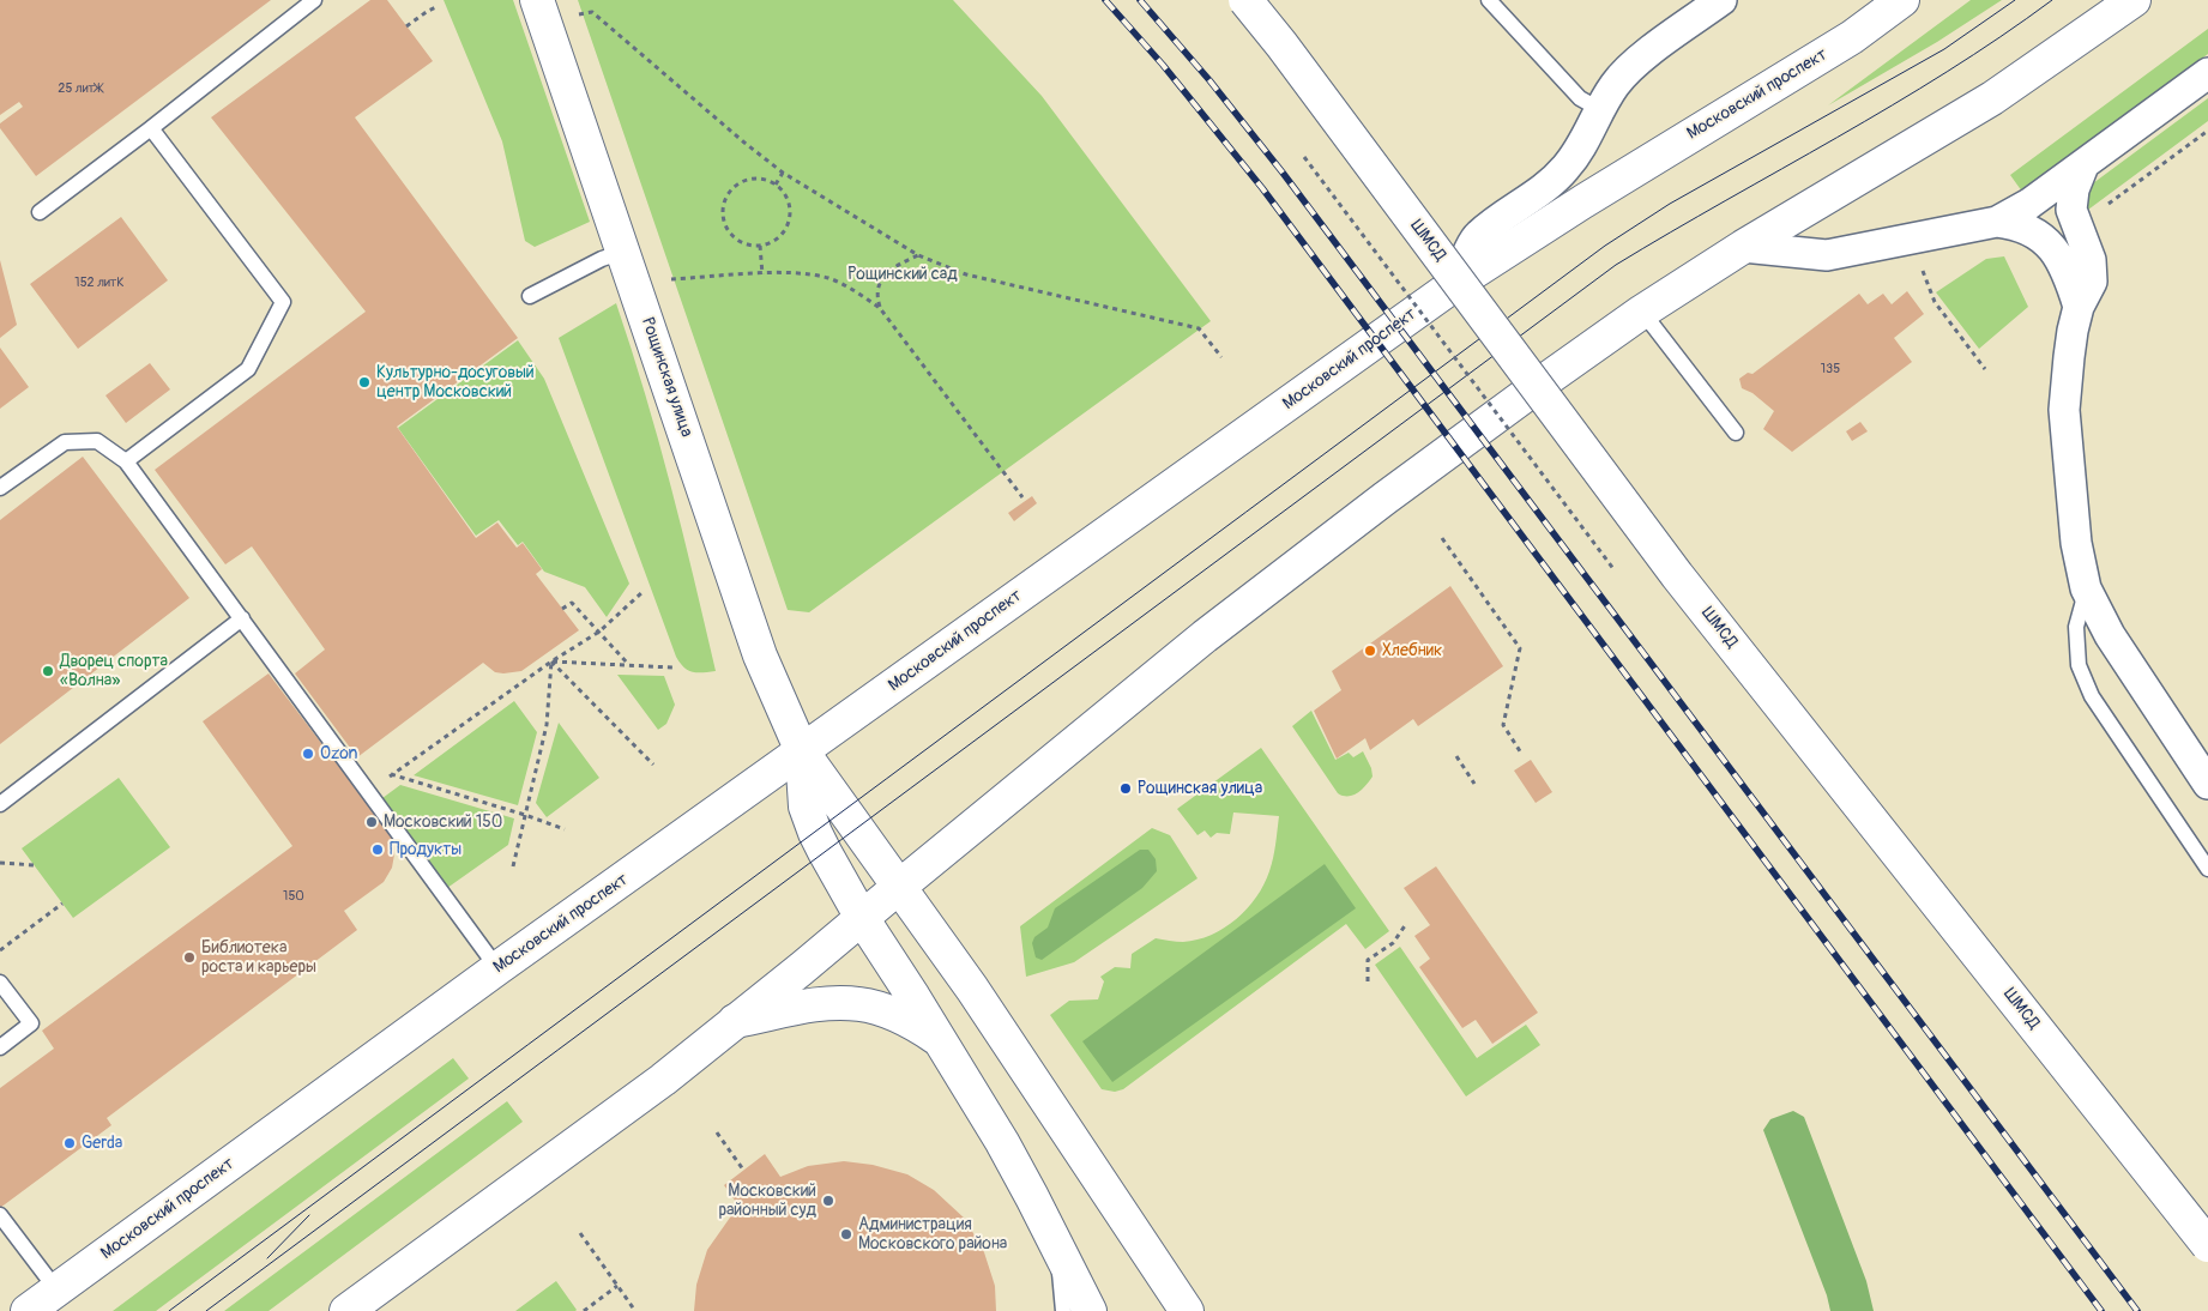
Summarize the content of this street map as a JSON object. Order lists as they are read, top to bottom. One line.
{"streets":{"main road":["Московский проспект","ШМСД","Рощинская улица"]},"crossings":[["Московский проспект","Рощинская улица"]],"parks":["Рощинский сад"],"places":["Культурно-досуговый центр Московский","Хлебник","Дворец спорта «Волна»","Ozon","Рощинская улица","Московский 150","Продукты","Библиотека роста и карьеры","Gerda","Московский районный суд","Администрация Московского района"],"house_numbers":["25 литЖ","152 литК","135","150"]}
